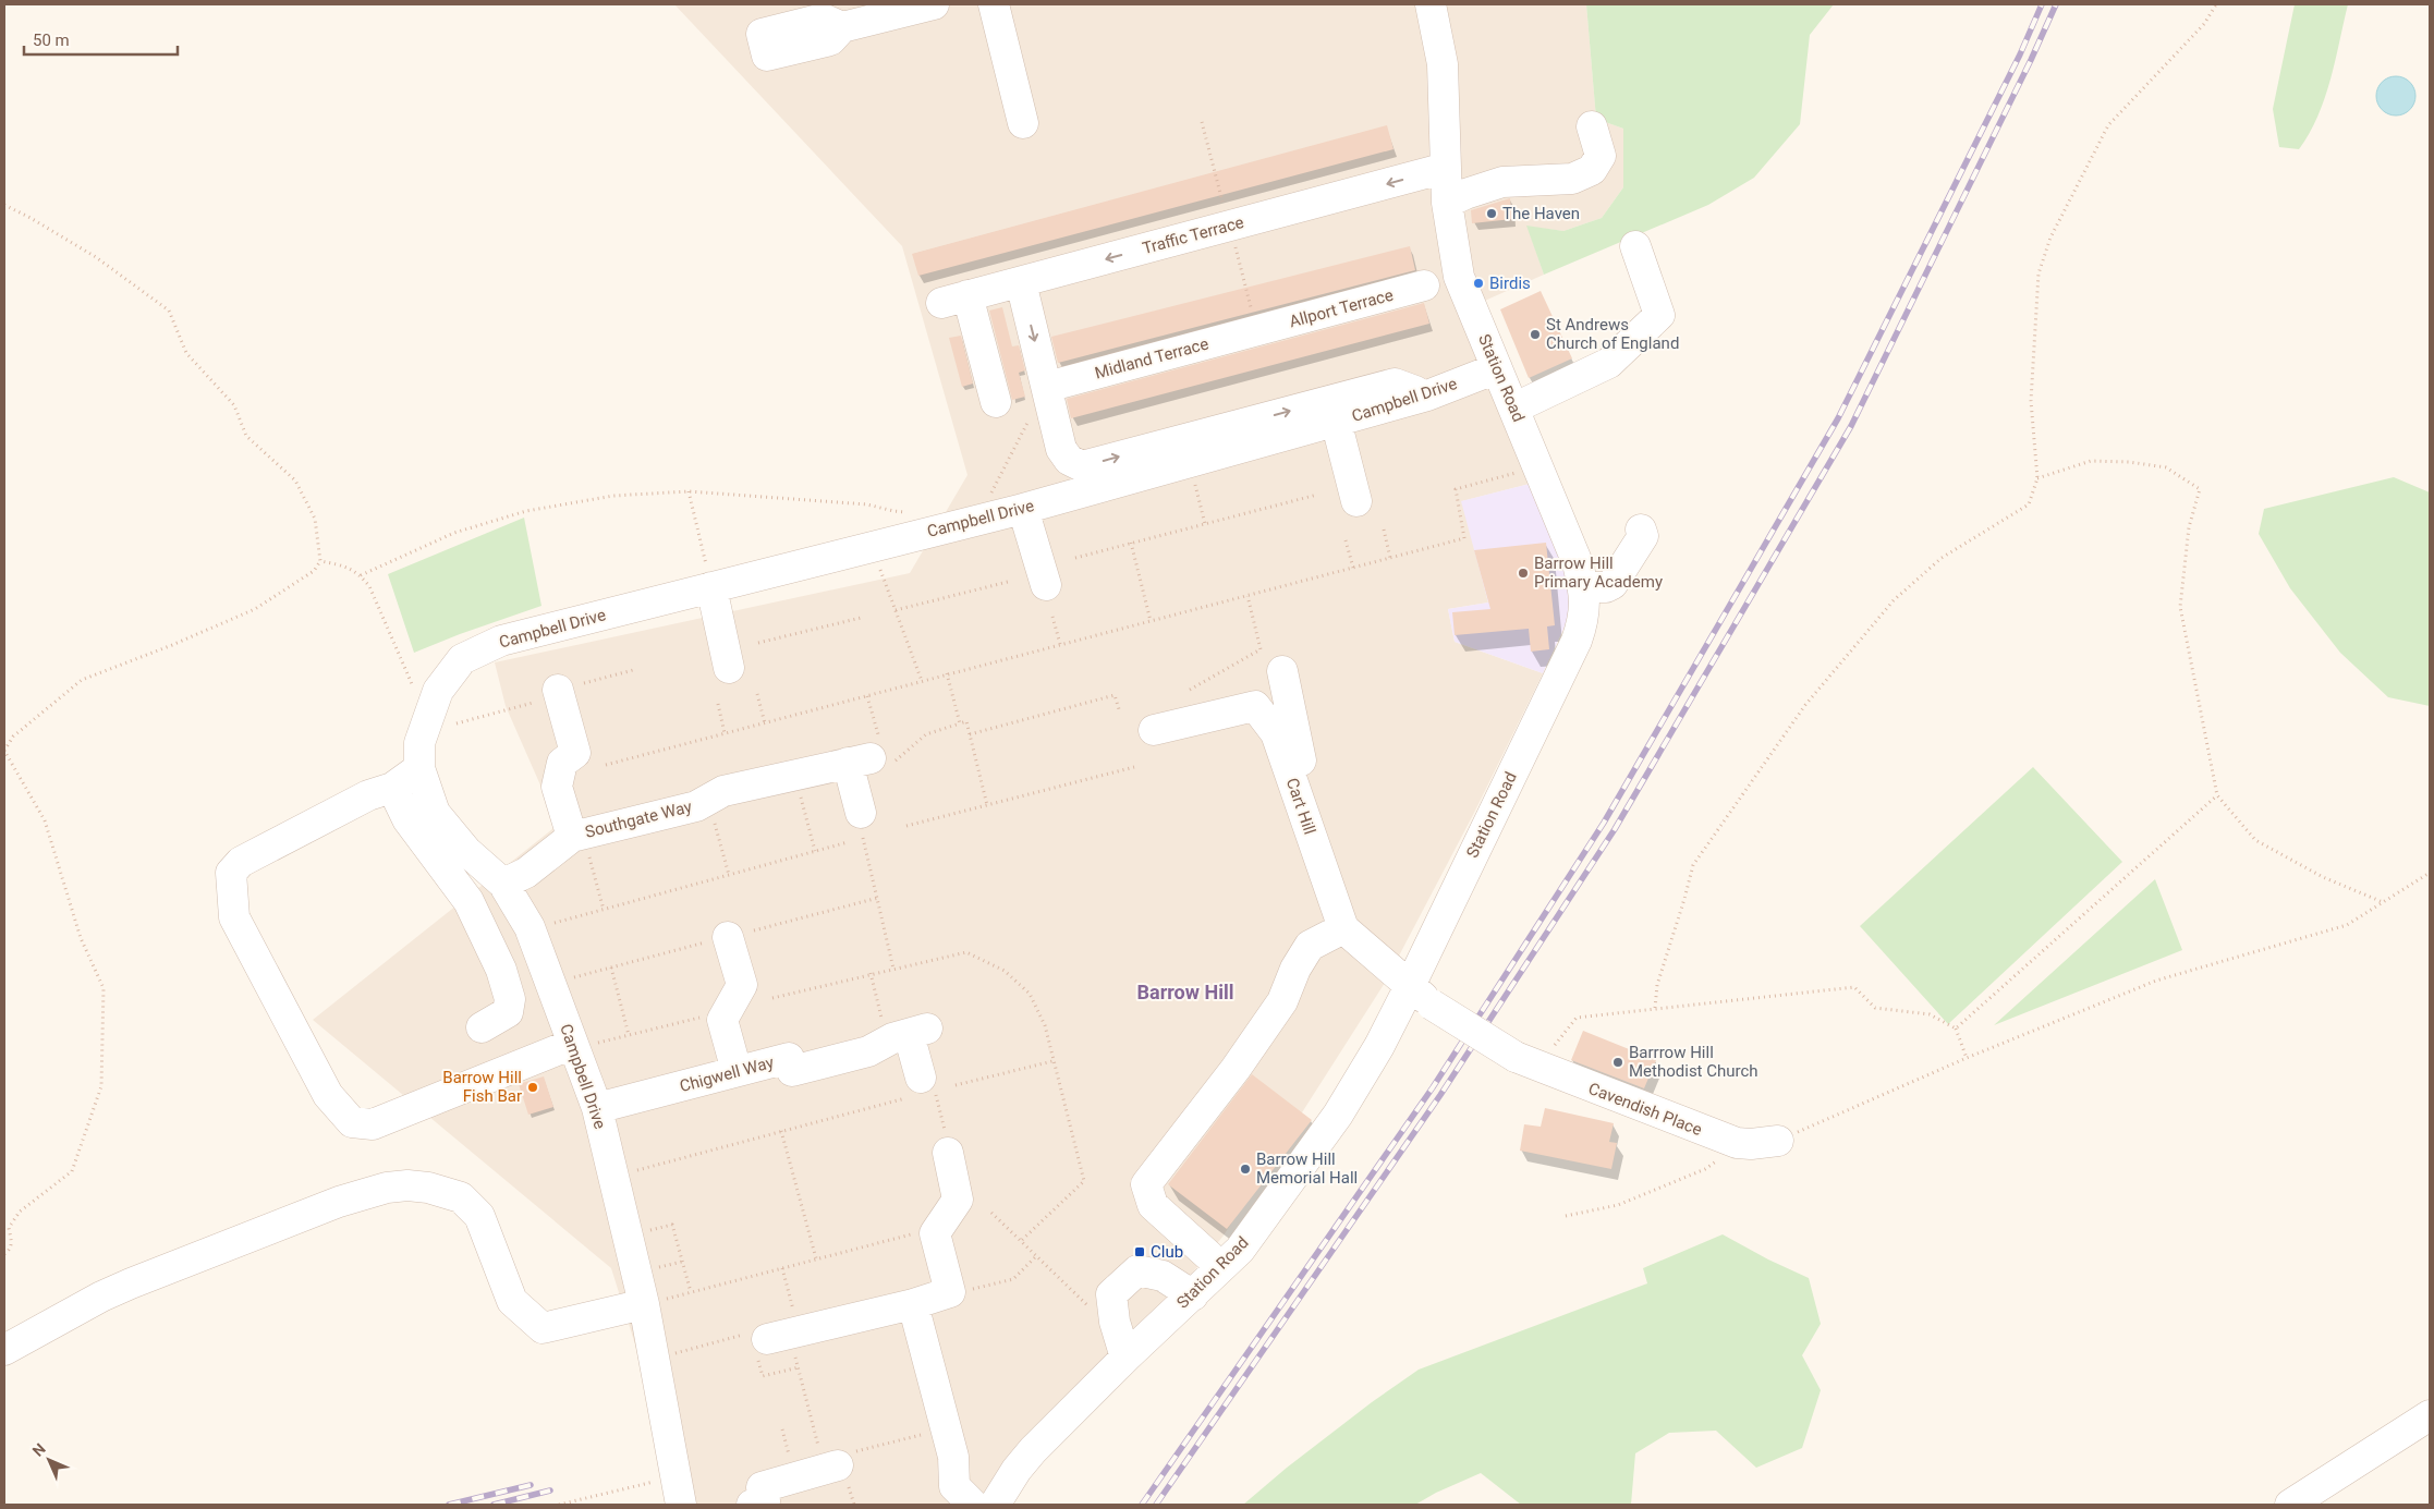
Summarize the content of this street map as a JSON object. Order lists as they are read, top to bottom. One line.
{"streets":{"street":["Traffic Terrace","Allport Terrace","Midland Terrace","Station Road","Campbell Drive","Cart Hill","Southgate Way","Chigwell Way","Cavendish Place"]},"crossings":[["Traffic Terrace","Station Road"],["Allport Terrace","Midland Terrace"],["Station Road","Campbell Drive"],["Station Road","Cart Hill"],["Campbell Drive","Southgate Way"],["Campbell Drive","Chigwell Way"],["Cart Hill","Cavendish Place"]],"one_way":["Traffic Terrace"],"districts":["Barrow Hill"],"places":{"other":["The Haven","Birdis","St Andrews Church of England","Barrow Hill Primary Academy","Barrrow Hill Methodist Church","Barrow Hill Fish Bar","Barrow Hill Memorial Hall"],"transit":["Club"]},"scale_bar":"50 m","north":"top left"}
